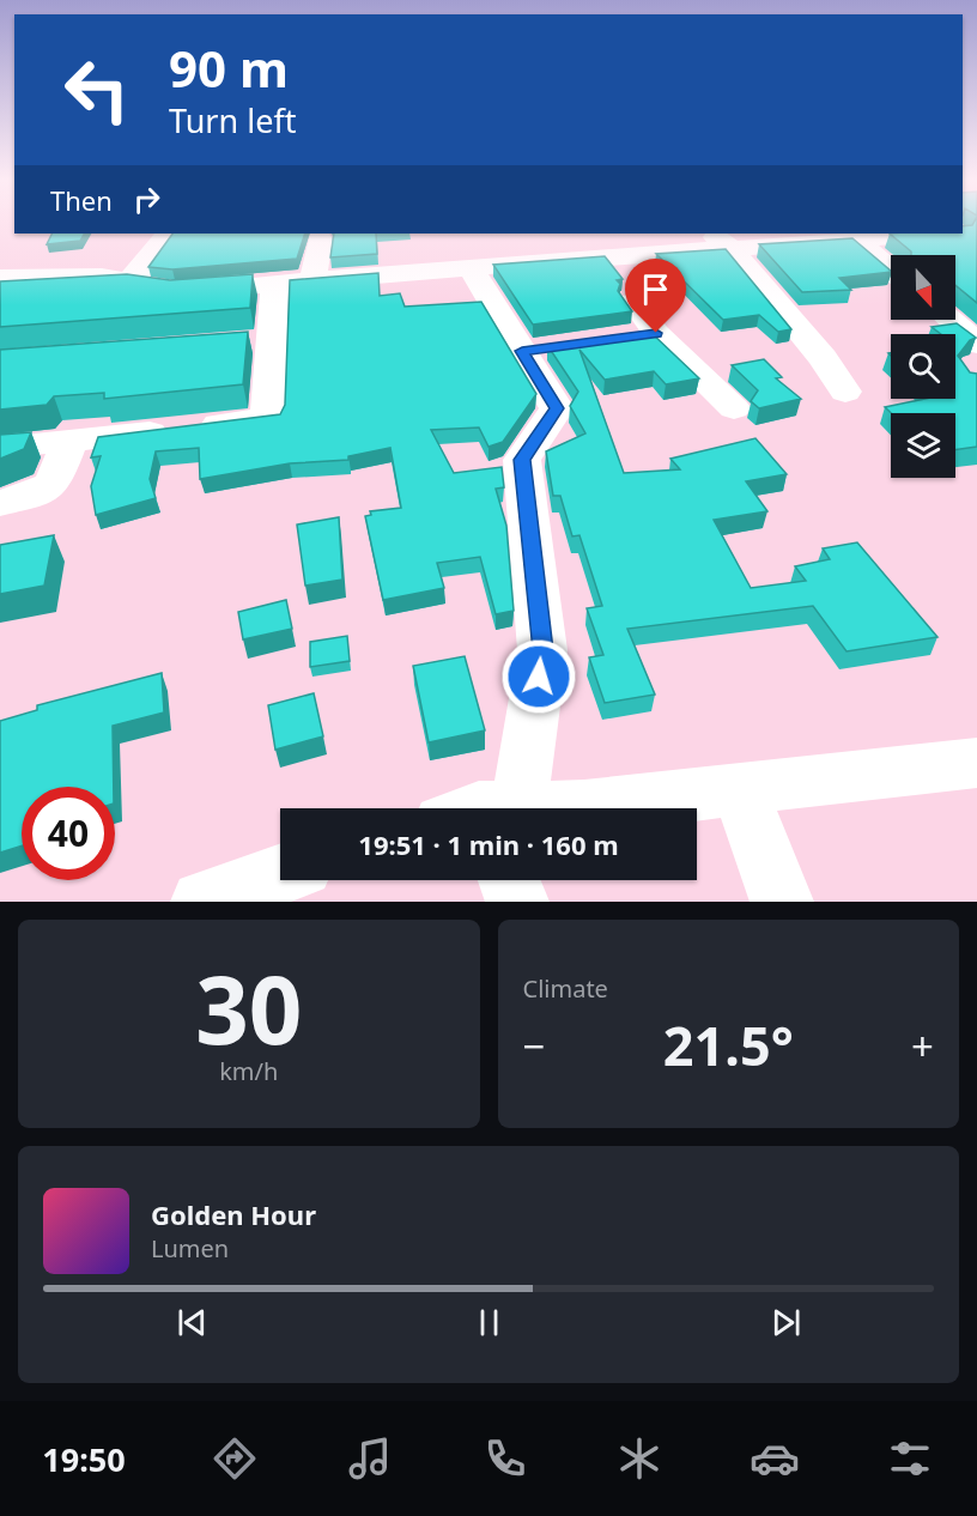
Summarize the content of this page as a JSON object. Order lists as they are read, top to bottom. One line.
{"north":"bottom","page":{"turn":["90 m","Turn left"],"then":"Then","limit":"40","trip":"19:51 · 1 min · 160 m","tile":[["30","km/h"],"Climate"],"heat":["−","21.5°","+"],"song":["Golden Hour","Lumen"],"tabs":"19:50"}}
